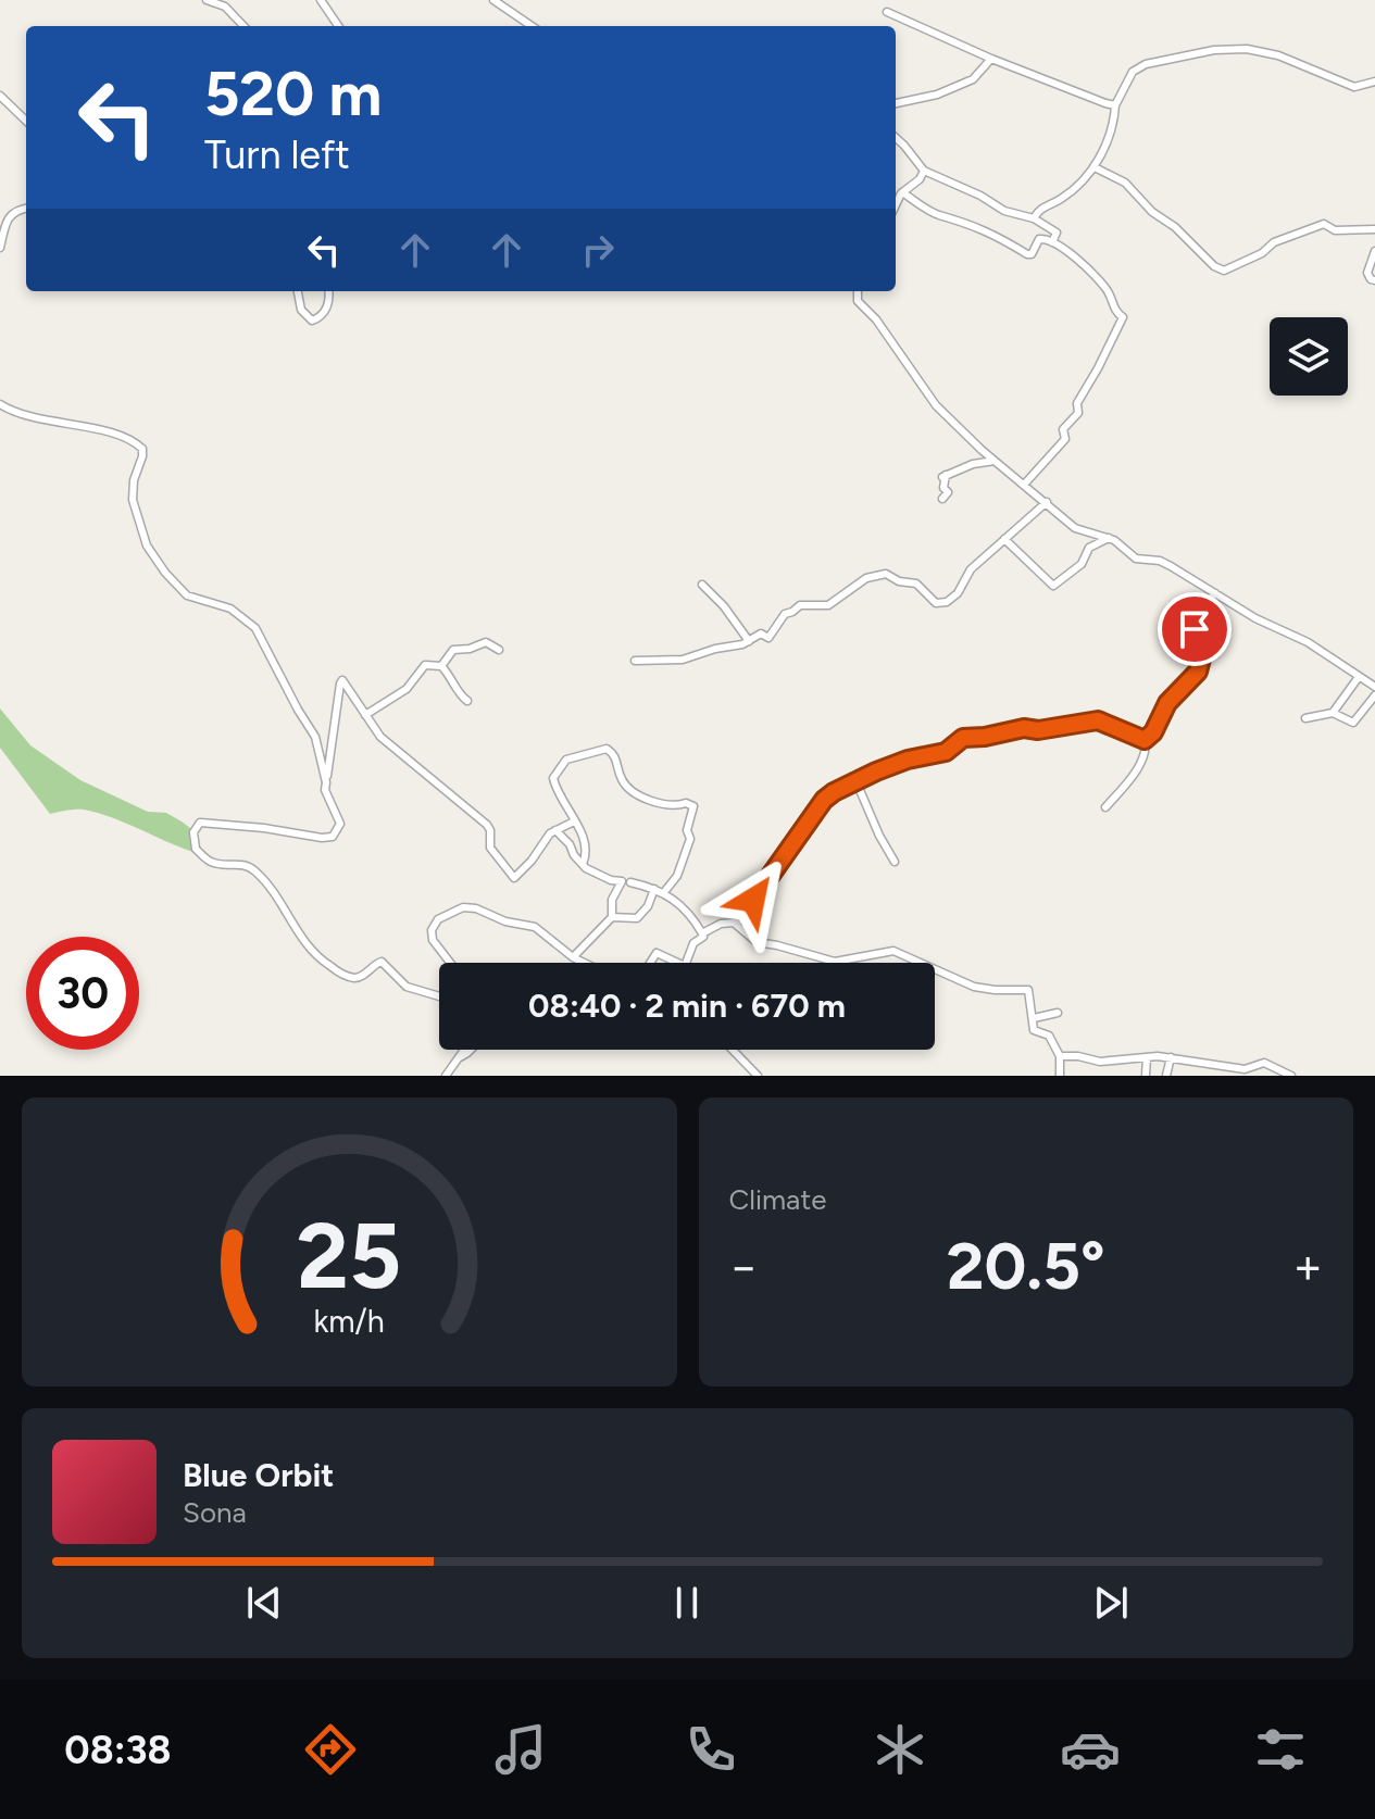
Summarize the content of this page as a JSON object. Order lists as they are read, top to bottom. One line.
{"page":{"turn":["520 m","Turn left"],"limit":"30","trip":"08:40 · 2 min · 670 m","tile":"Climate","heat":["−","20.5°","+"],"song":["Blue Orbit","Sona"],"tabs":"08:38","gauge":["25","km/h"]}}
